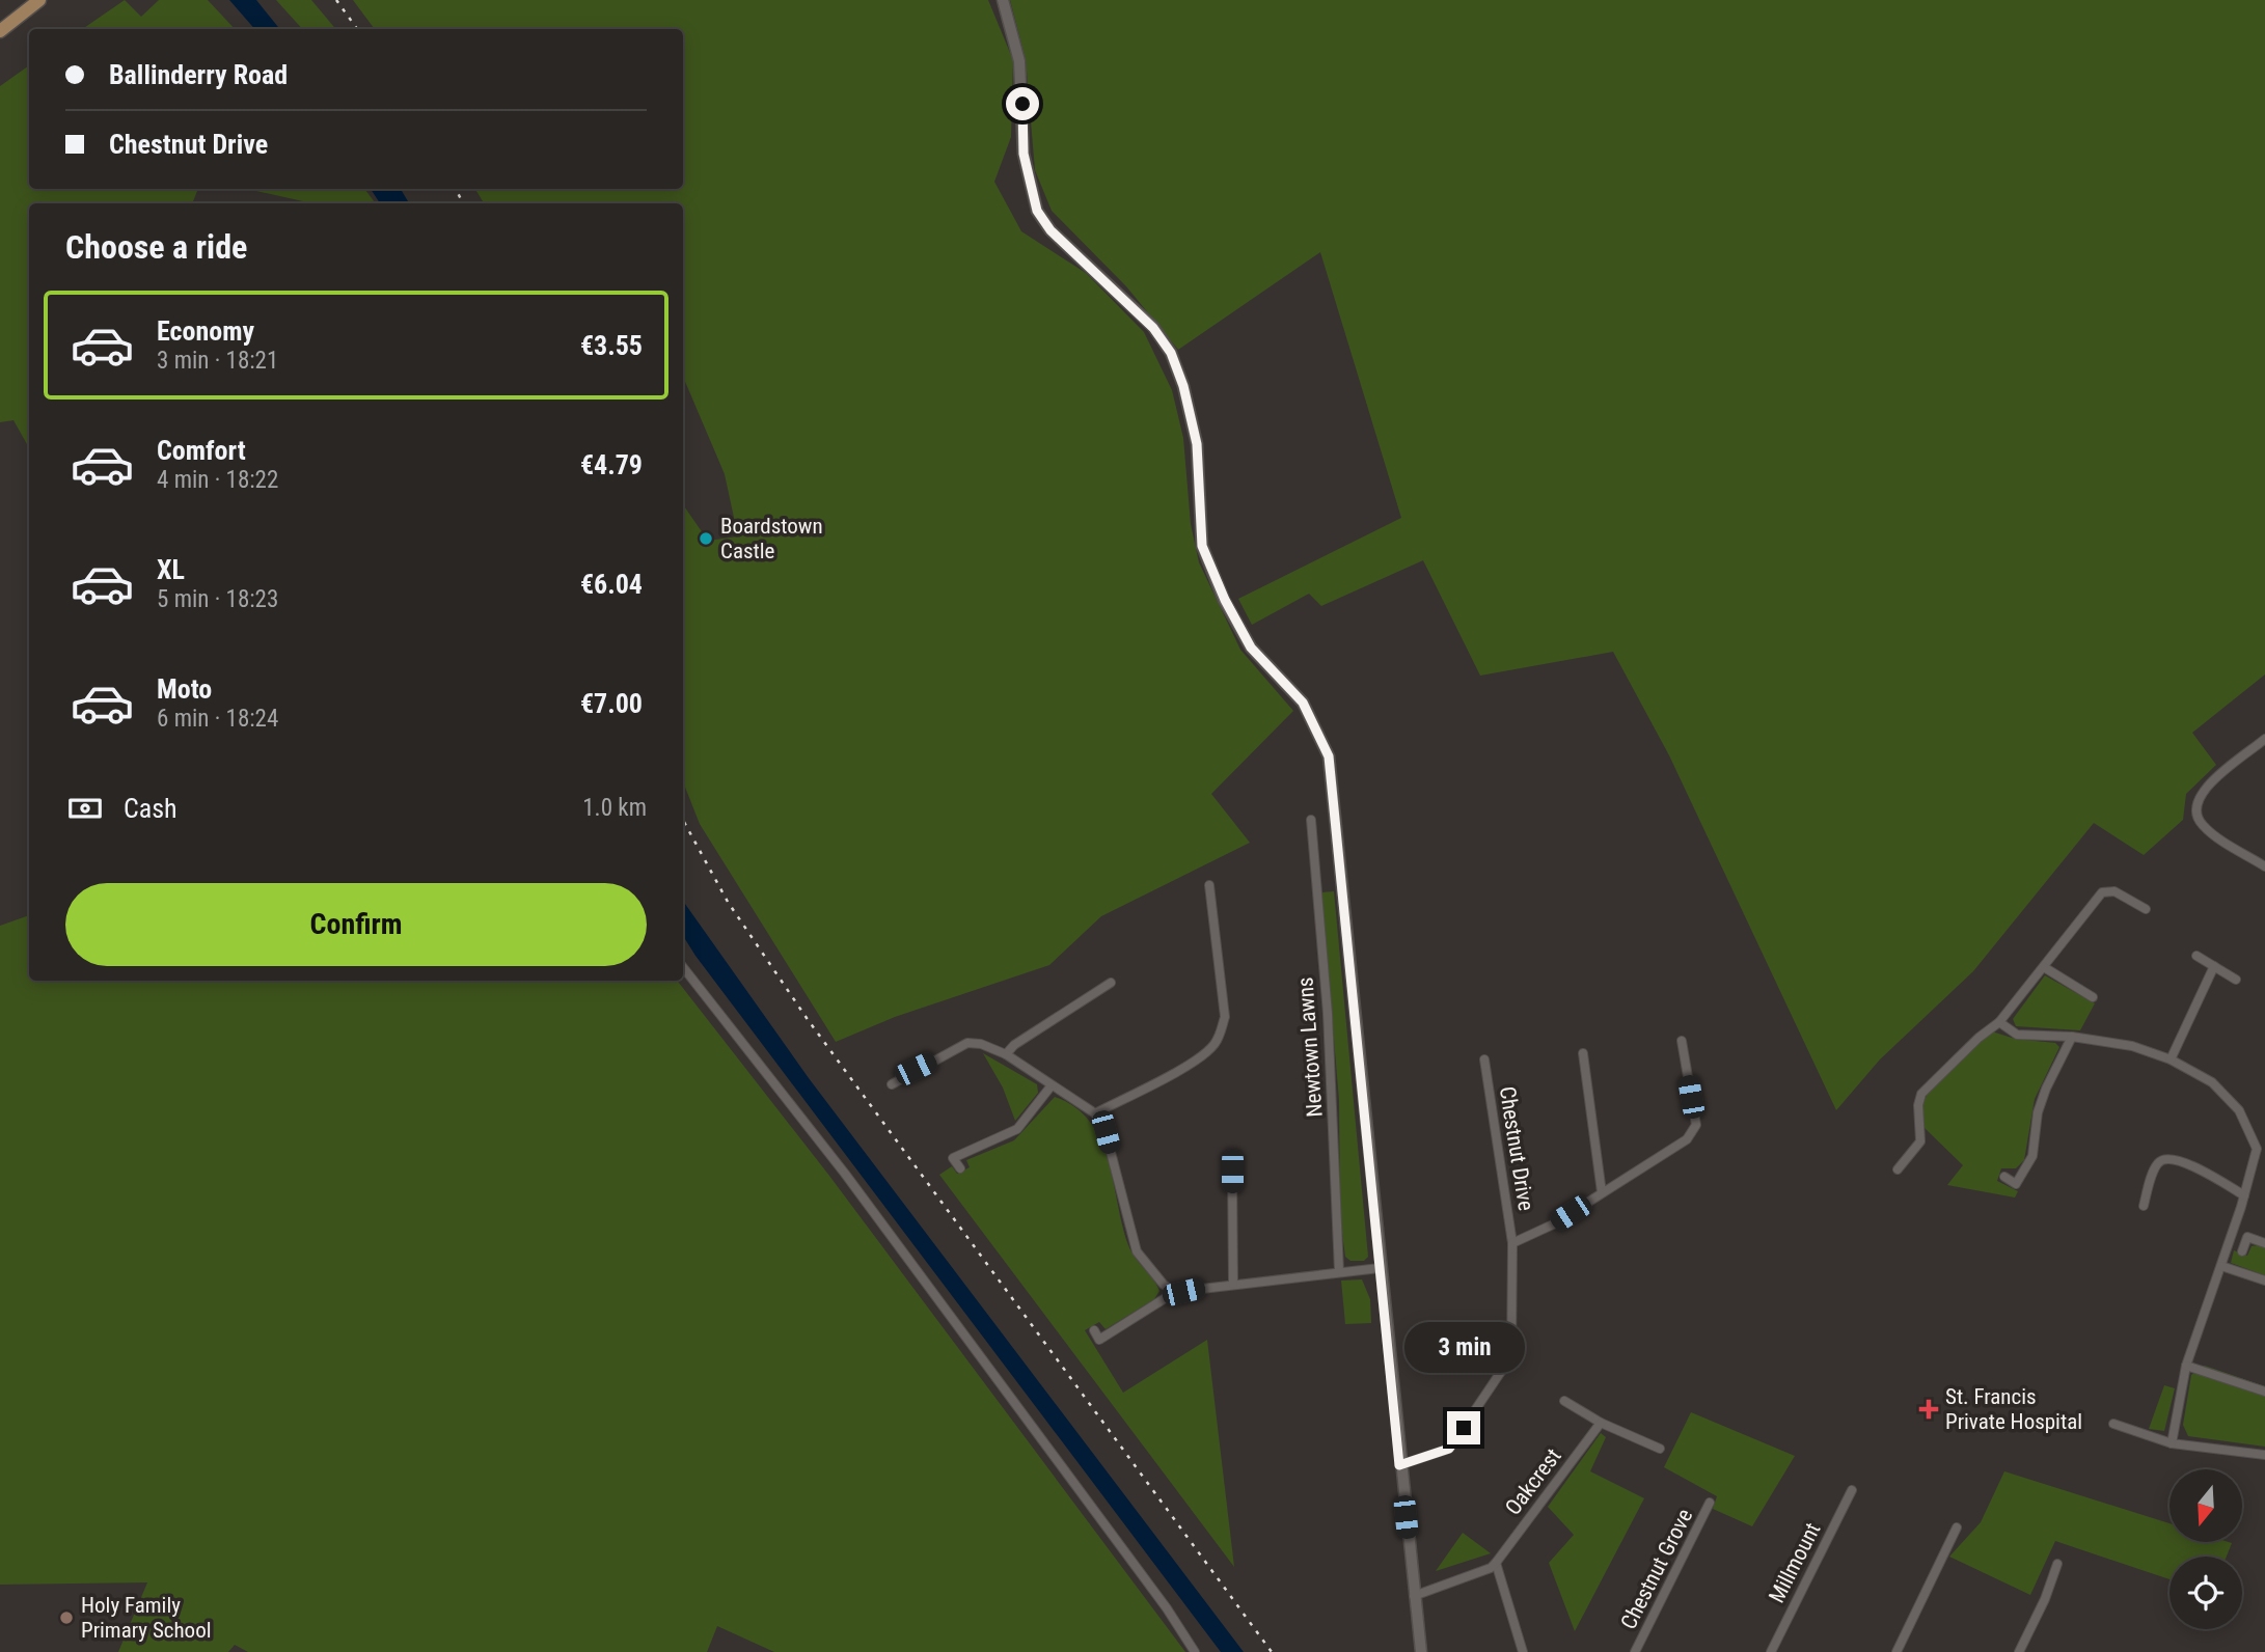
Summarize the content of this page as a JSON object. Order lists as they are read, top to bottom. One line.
{"streets":{"street":["Newtown Lawns","Chestnut Drive","Oakcrest","Millmount","Chestnut Grove"]},"places":{"other":["Boardstown Castle","Holy Family Primary School"],"health":["St. Francis Private Hospital"]},"north":"bottom","page":{"banner":["Ballinderry Road","Chestnut Drive"],"heading":"Choose a ride","list":[{"name":"Economy","note":"3 min · 18:21","value":"€3.55"},{"name":"Comfort","note":"4 min · 18:22","value":"€4.79"},{"name":"XL","note":"5 min · 18:23","value":"€6.04"},{"name":"Moto","note":"6 min · 18:24","value":"€7.00"}],"pay":["Cash","1.0 km"],"buttons":"Confirm","bubble":"3 min"}}
